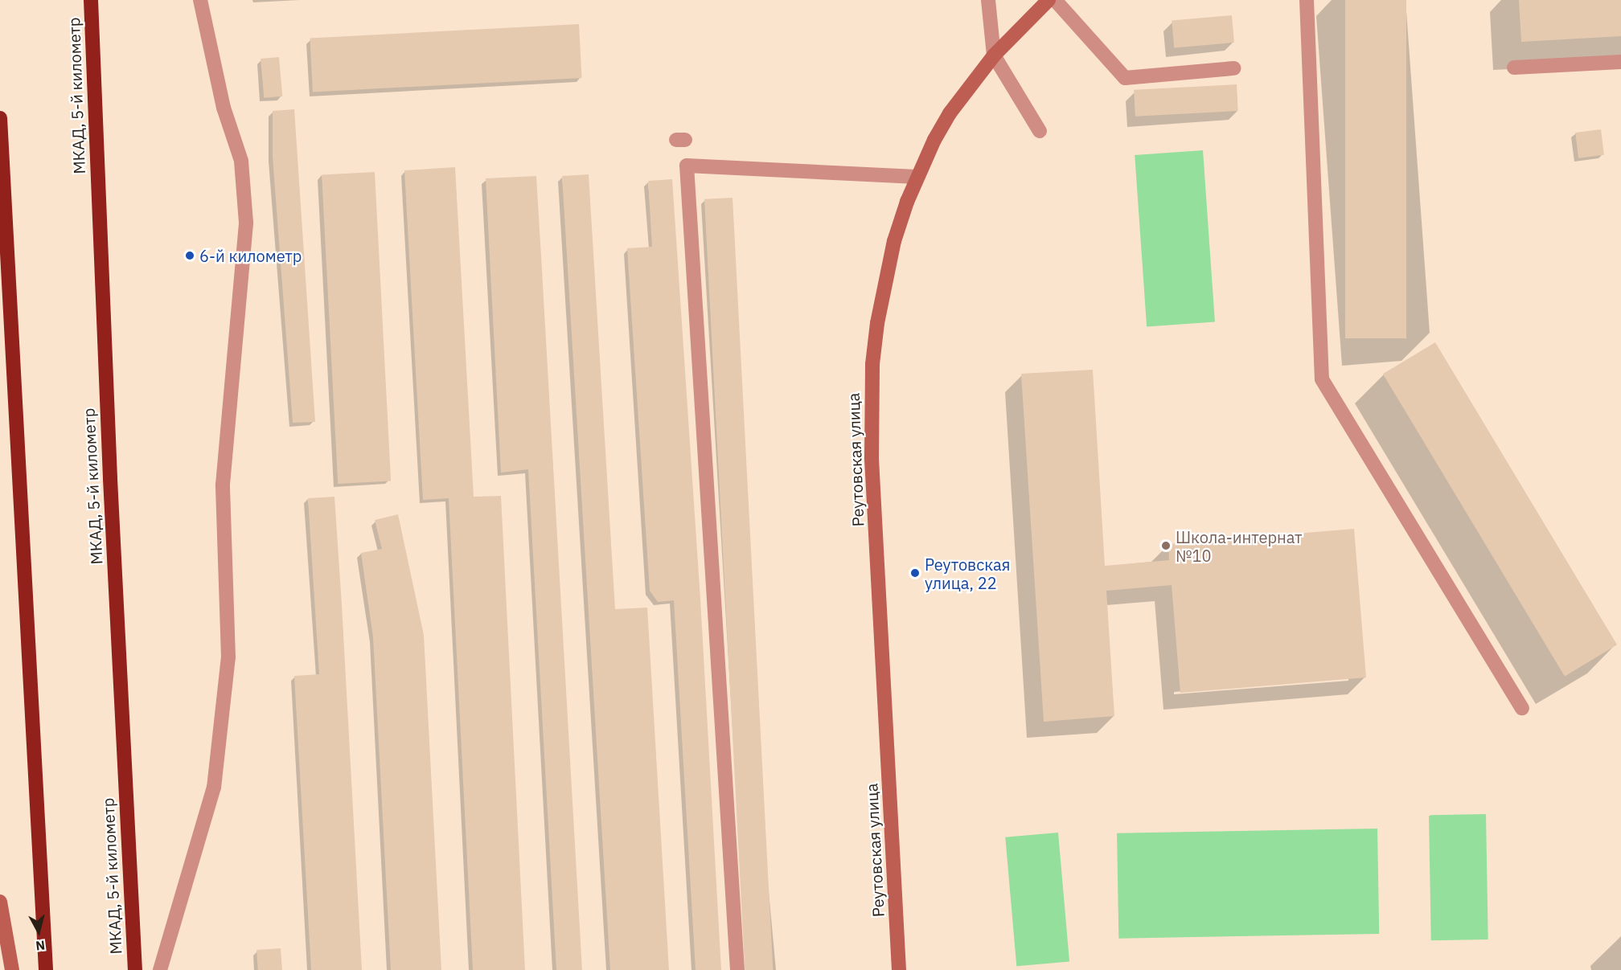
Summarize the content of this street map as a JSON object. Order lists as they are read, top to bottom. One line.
{"streets":{"highway":["МКАД, 5-й километр"],"street":["Реутовская улица"]},"places":["6-й километр","Школа-интернат №10","Реутовская улица, 22"],"north":"bottom"}
